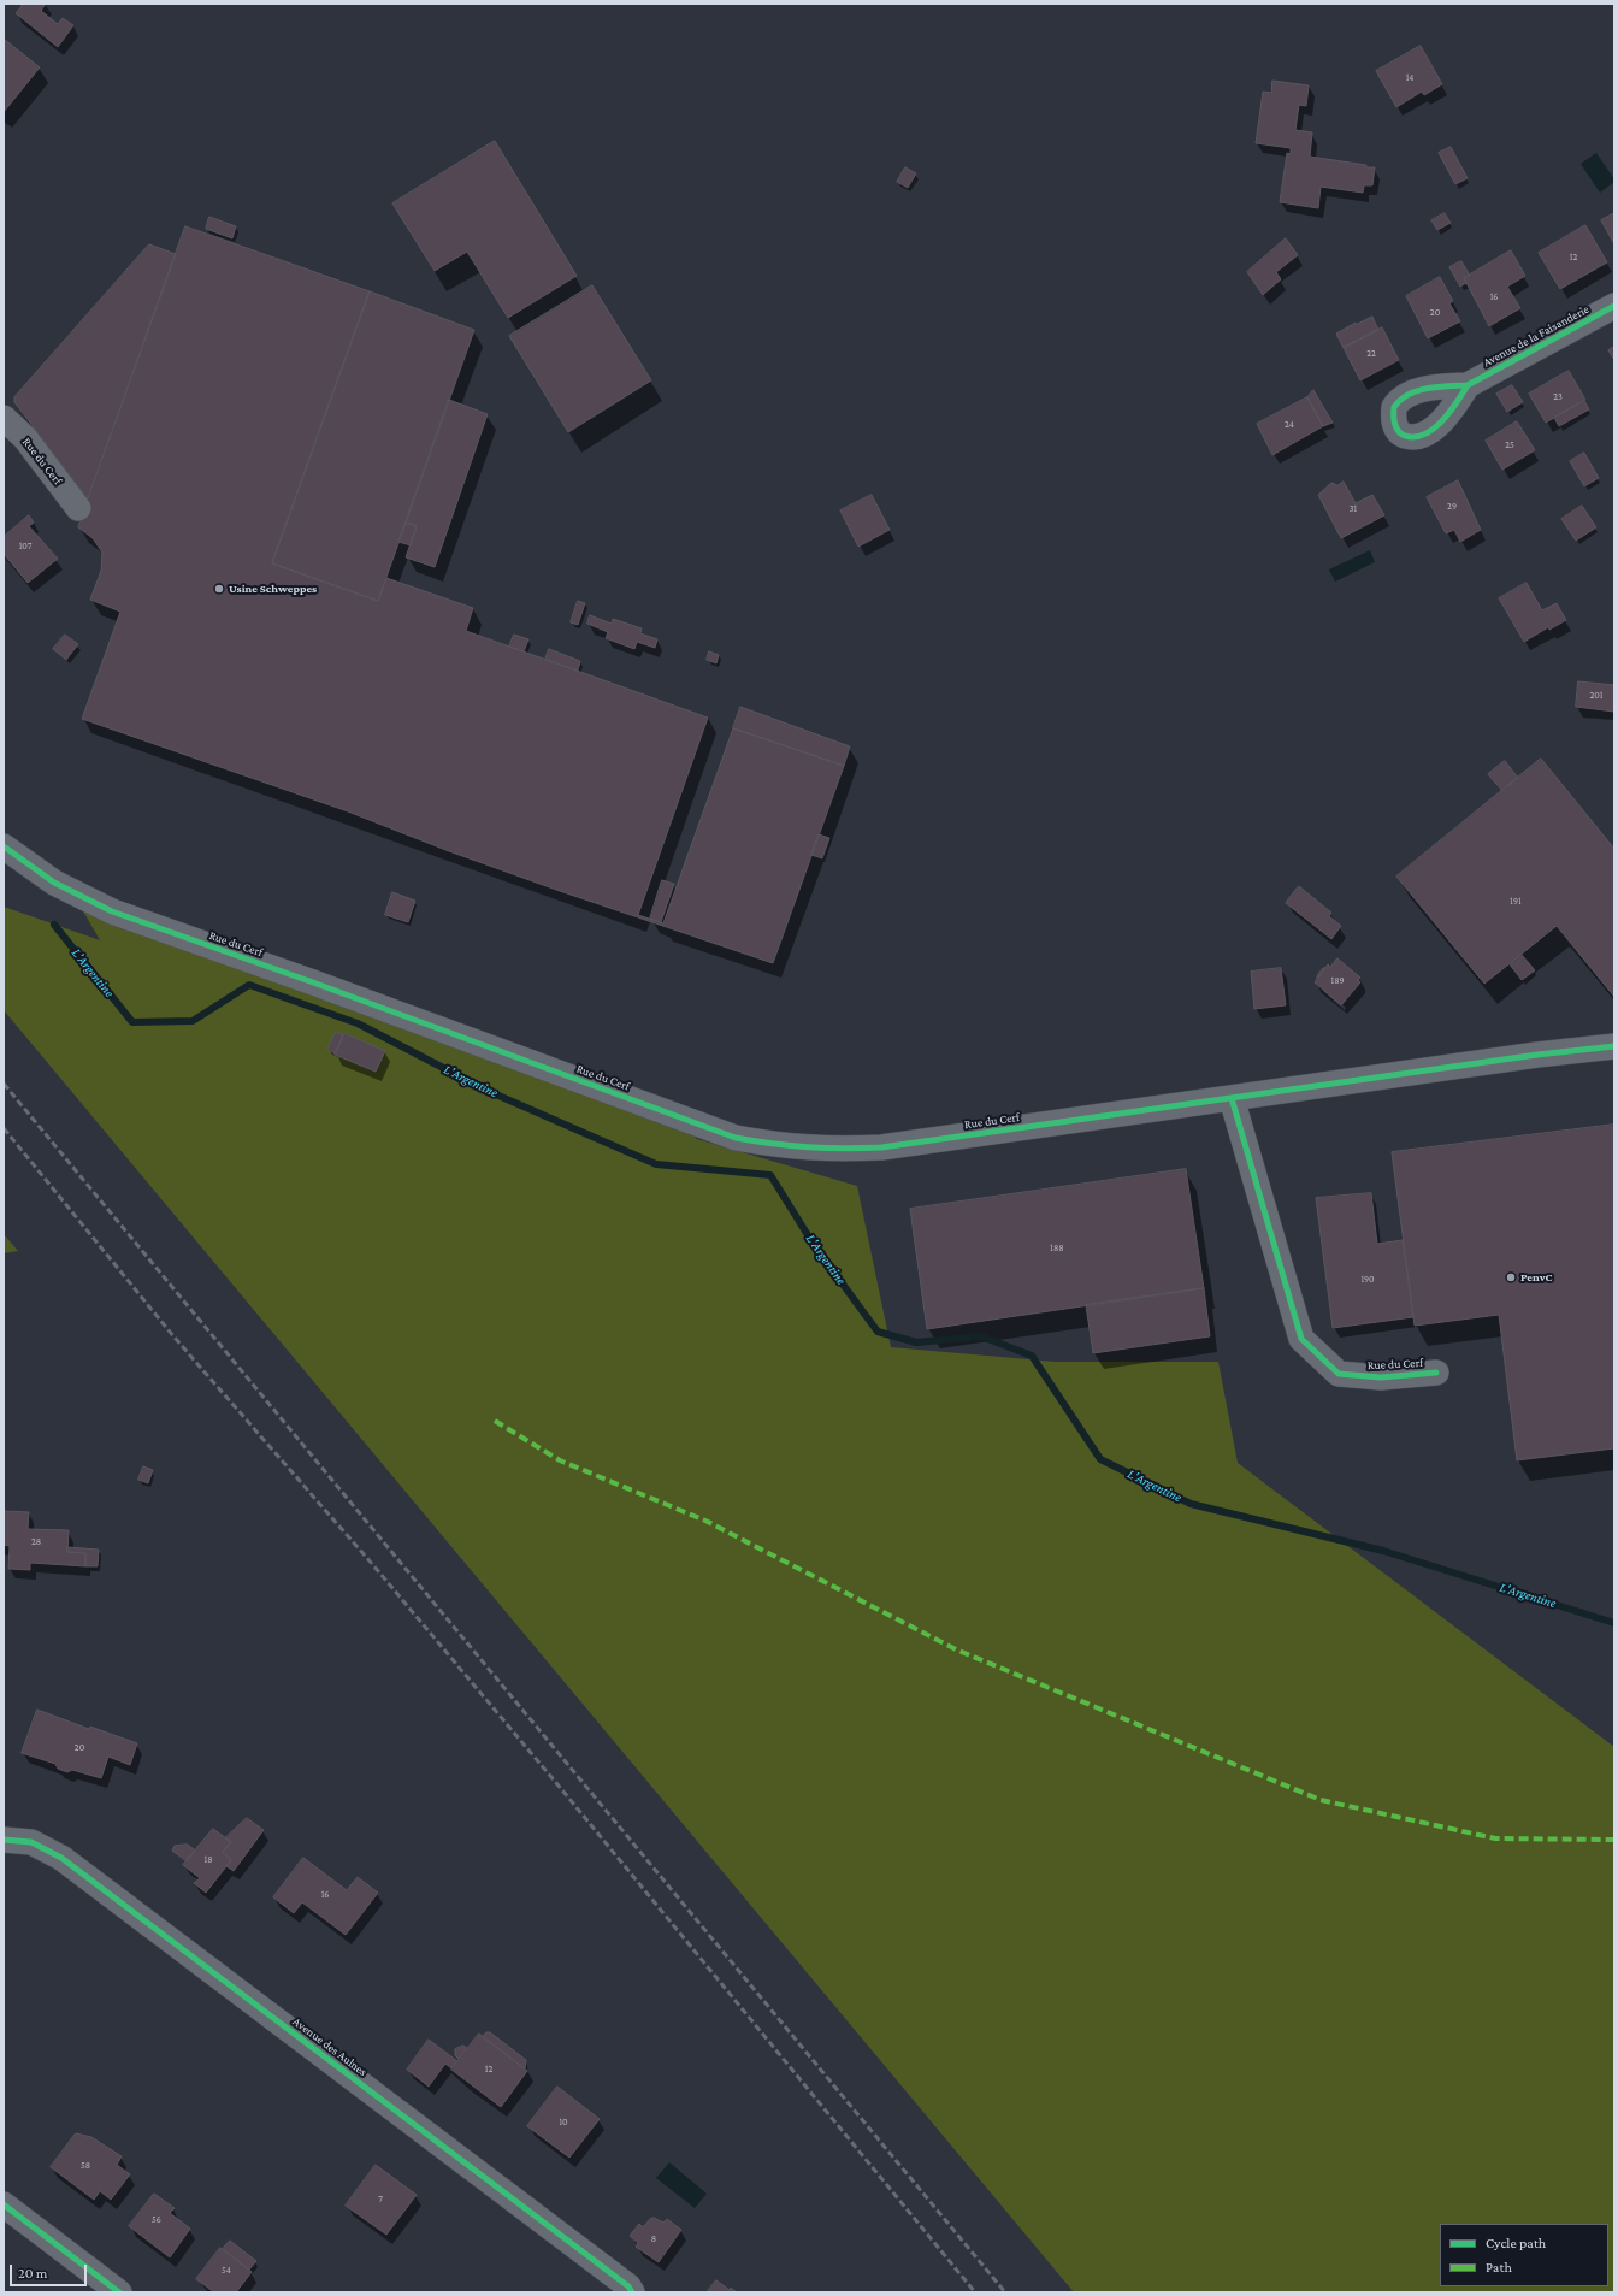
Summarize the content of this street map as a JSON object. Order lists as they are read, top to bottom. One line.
{"streets":{"street":["Avenue de la Faisanderie","Rue du Cerf","Avenue des Aulnes"]},"water":["L'Argentine"],"places":["Usine Schweppes","PenvC"],"house_numbers":["14","12","16","20","22","23","24","25","29","31","107","201","191","189","188","190","28","20","18","16","12","10","58","7","56","8","54"],"legend":["Cycle path","Path"],"scale_bar":"20 m"}
